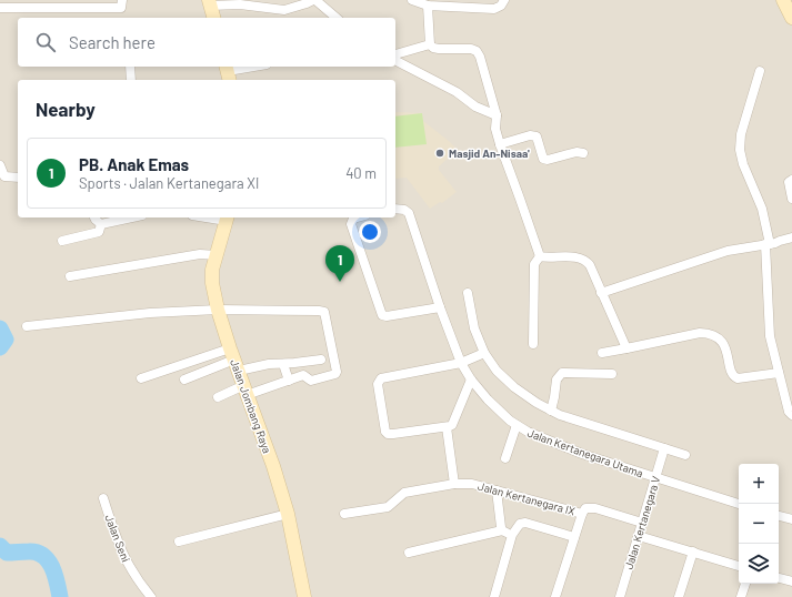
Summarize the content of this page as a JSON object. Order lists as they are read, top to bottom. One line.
{"streets":{"main road":["Jalan Jombang Raya"],"street":["Jalan Kertanegara Utama","Jalan Kertanegara IX","Jalan Kertanegara V","Jalan Seni"]},"crossings":[["Jalan Kertanegara Utama","Jalan Kertanegara V"]],"places":["Masjid An-Nisaa'"],"page":{"search":"Search here","heading":"Nearby","list":[{"mark":"1","name":"PB. Anak Emas","note":"Sports · Jalan Kertanegara XI","value":"40 m"}],"pins":"1","map_buttons":["+","−"]}}
